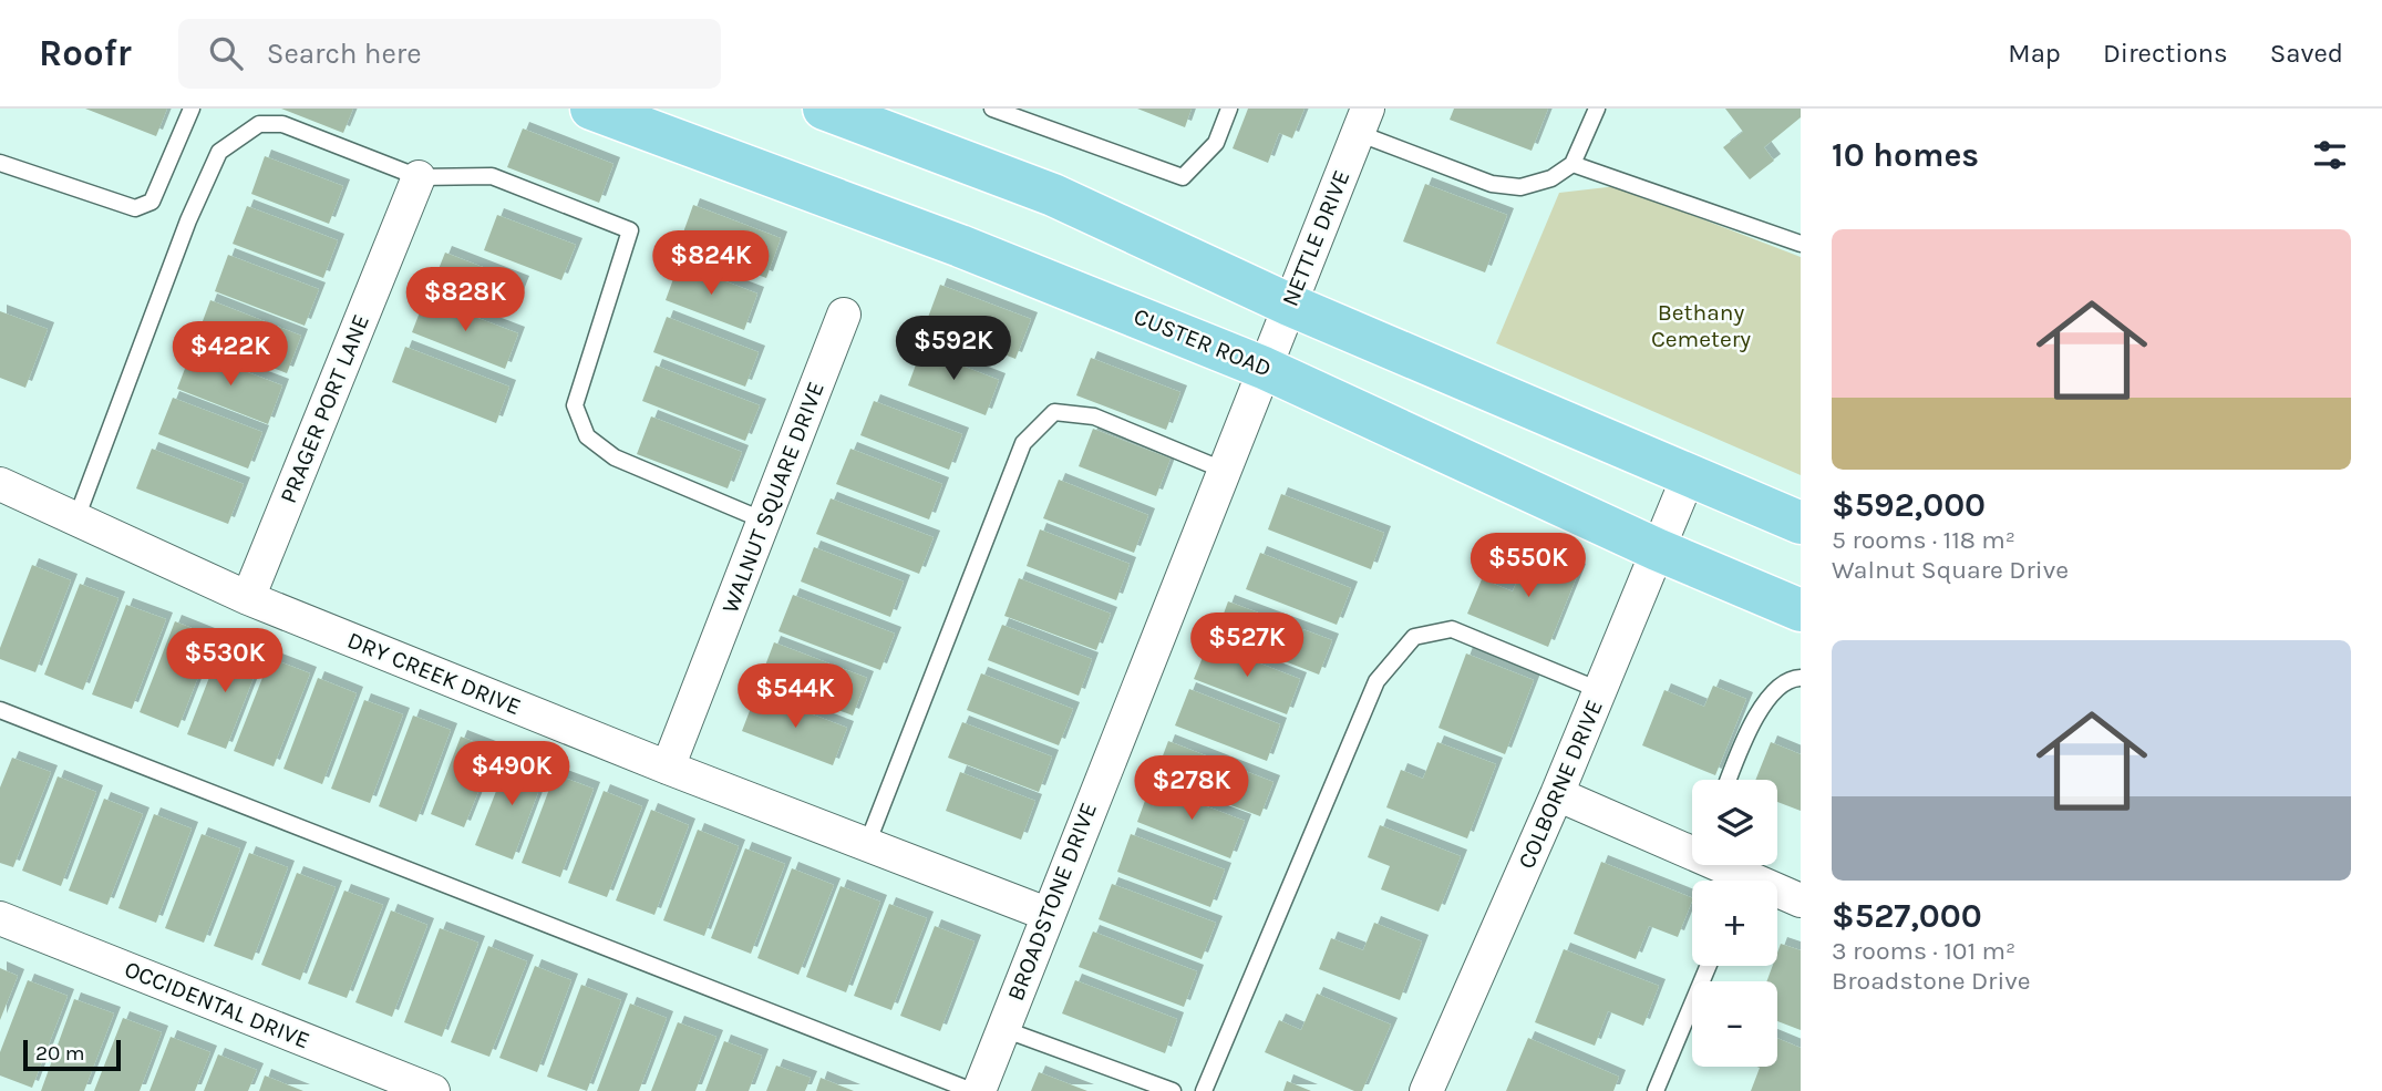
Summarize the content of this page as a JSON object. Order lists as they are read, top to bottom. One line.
{"streets":{"main road":["CUSTER ROAD"],"street":["NETTLE DRIVE","PRAGER PORT LANE","WALNUT SQUARE DRIVE","DRY CREEK DRIVE","COLBORNE DRIVE","BROADSTONE DRIVE","OCCIDENTAL DRIVE"]},"crossings":[["NETTLE DRIVE","CUSTER ROAD"],["NETTLE DRIVE","BROADSTONE DRIVE"],["CUSTER ROAD","COLBORNE DRIVE"],["CUSTER ROAD","BROADSTONE DRIVE"],["PRAGER PORT LANE","DRY CREEK DRIVE"],["WALNUT SQUARE DRIVE","DRY CREEK DRIVE"],["DRY CREEK DRIVE","BROADSTONE DRIVE"]],"parks":["Bethany Cemetery"],"scale_bar":"20 m","page":{"header":"Roofr","search":"Search here","nav":["Map","Directions","Saved"],"heading":"10 homes","list":[{"name":"$592,000","note":"5 rooms · 118 m² · Walnut Square Drive"},{"name":"$527,000","note":"3 rooms · 101 m² · Broadstone Drive"}],"price":["$824K","$828K","$592K","$422K","$550K","$527K","$530K","$544K","$490K","$278K"],"map_buttons":["+","−"],"scale":"20 m"}}
